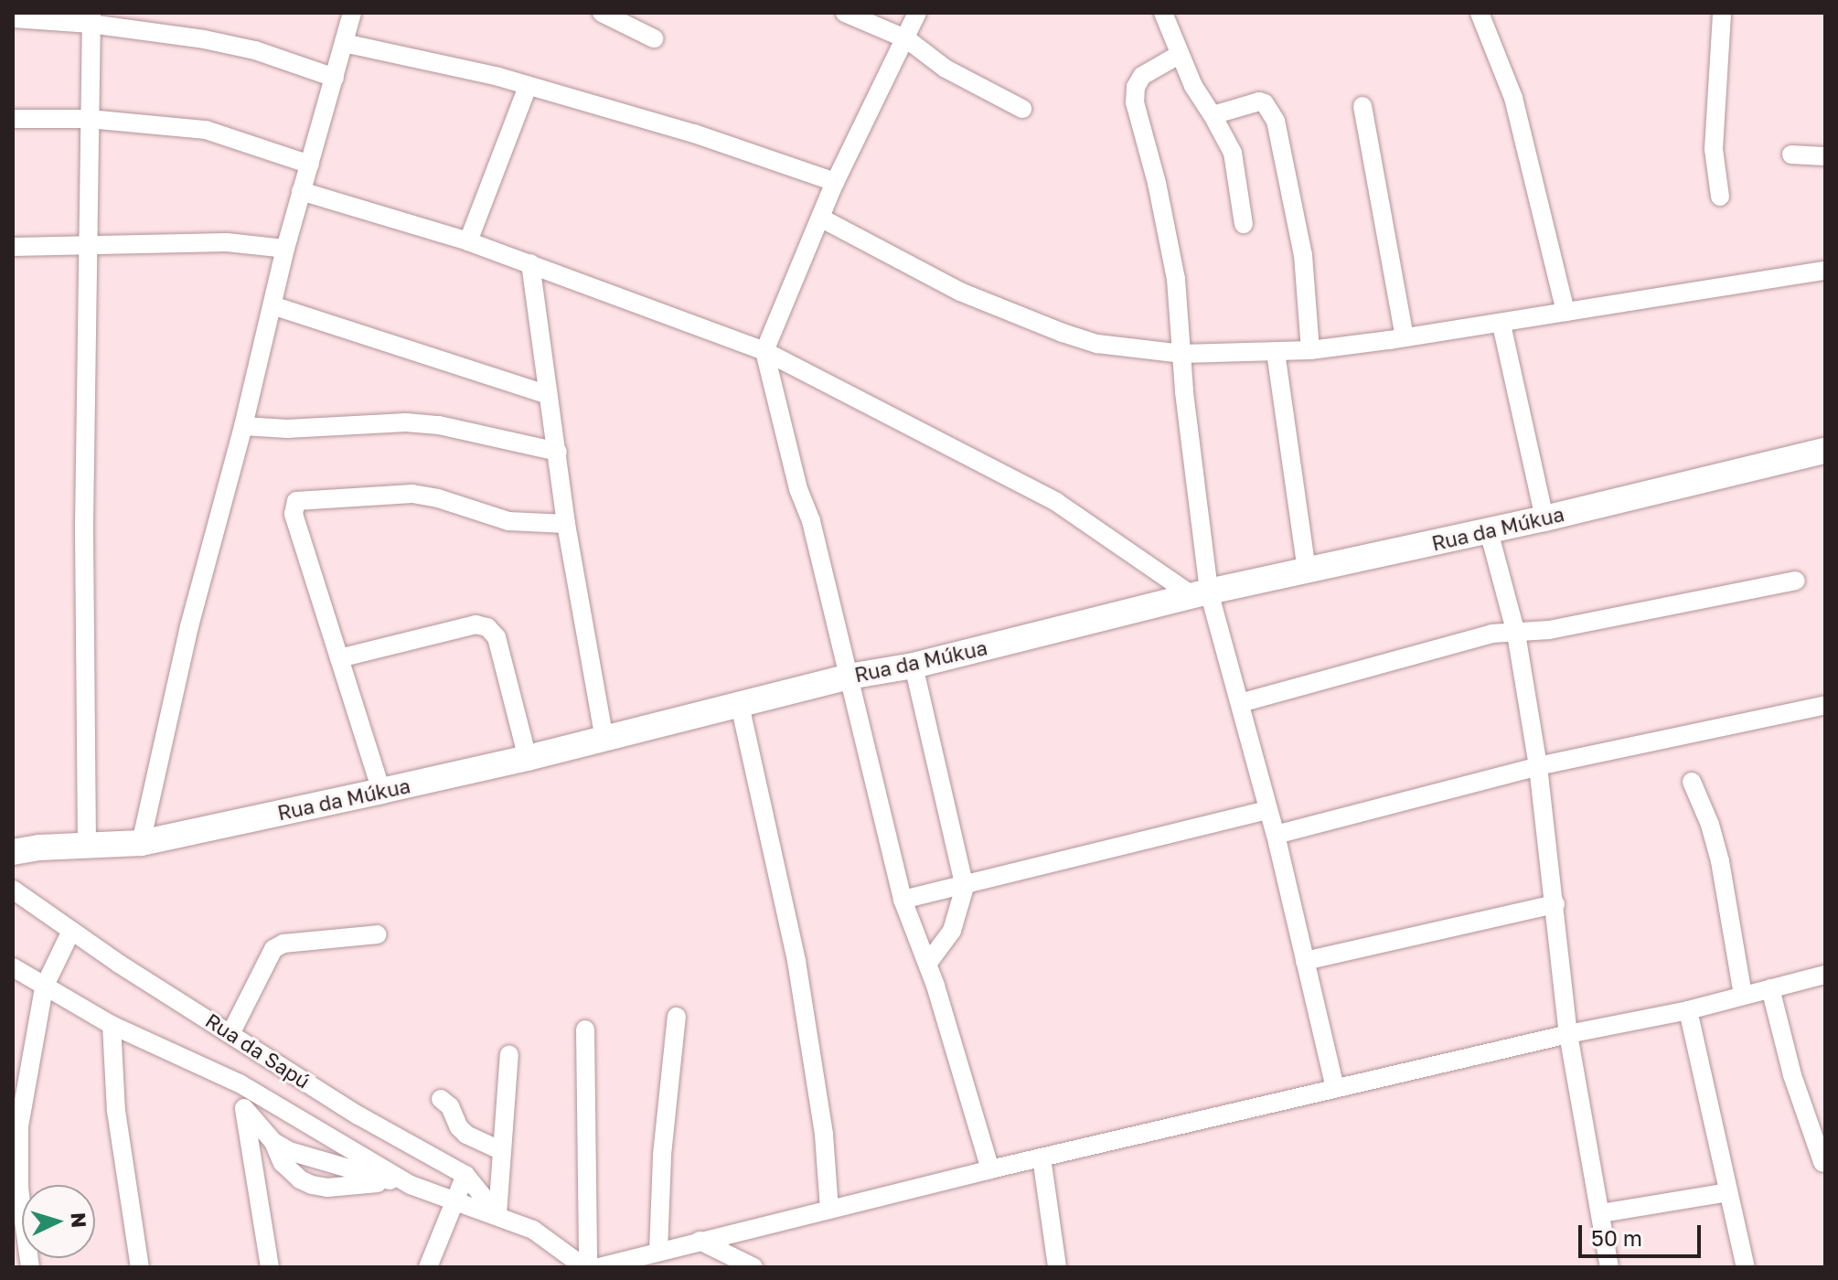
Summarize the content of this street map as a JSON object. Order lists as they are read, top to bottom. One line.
{"streets":{"street":["Rua da Múkua","Rua da Sapú"]},"scale_bar":"50 m","north":"right"}
